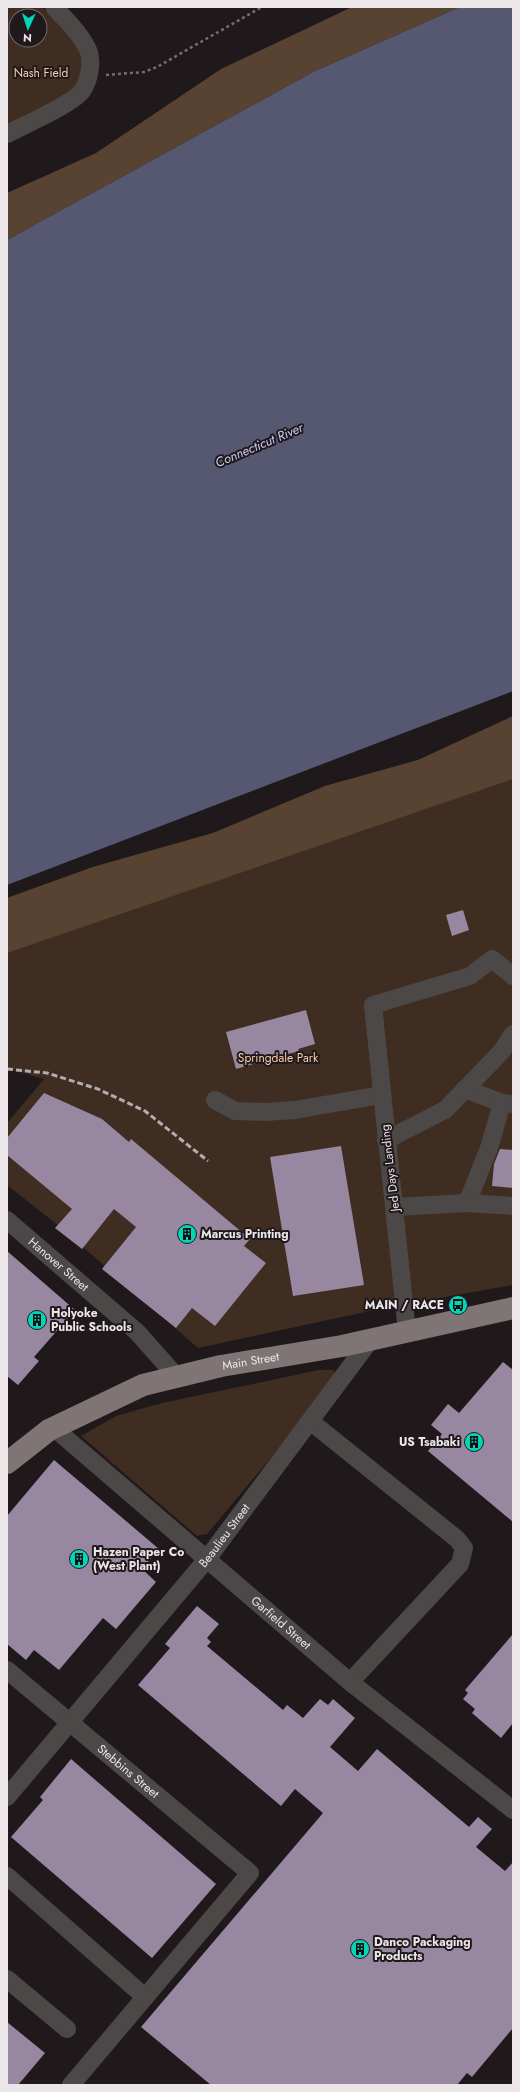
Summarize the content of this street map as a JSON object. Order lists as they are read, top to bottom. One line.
{"streets":{"main road":["Main Street"],"street":["Jed Days Landing","Hanover Street","Beaulieu Street","Garfield Street","Stebbins Street"]},"crossings":[["Jed Days Landing","Main Street"],["Hanover Street","Main Street"],["Main Street","Beaulieu Street"],["Main Street","Garfield Street"],["Beaulieu Street","Garfield Street"],["Beaulieu Street","Stebbins Street"]],"water":["Connecticut River"],"parks":["Nash Field","Springdale Park"],"places":{"building":["Marcus Printing","Holyoke Public Schools","US Tsabaki","Hazen Paper Co (West Plant)","Danco Packaging Products"],"bus stop":["MAIN / RACE"]},"north":"bottom"}
